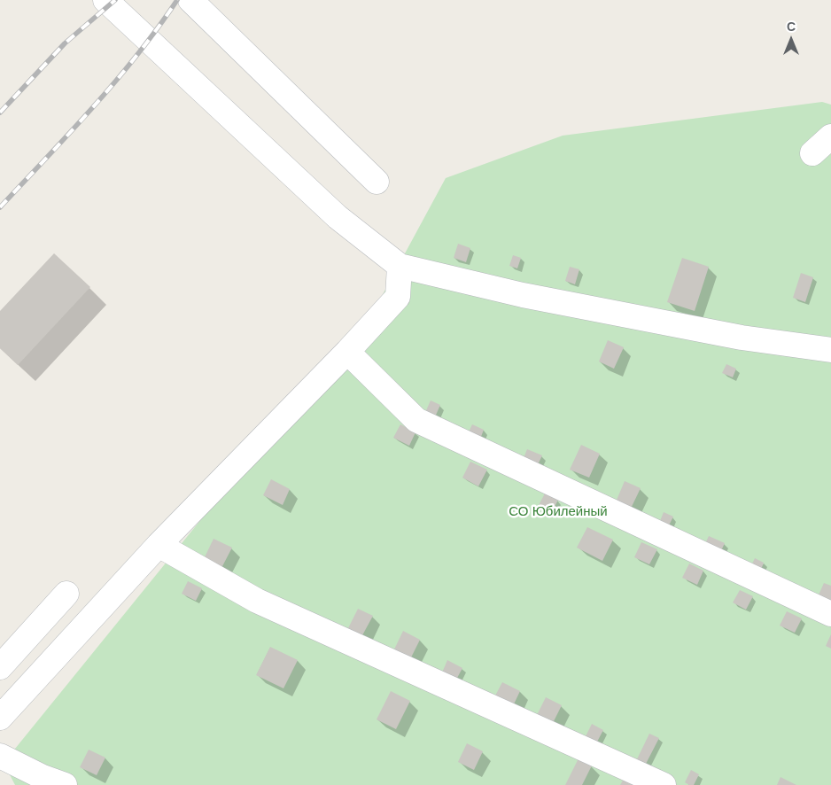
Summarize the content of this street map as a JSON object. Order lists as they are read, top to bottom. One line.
{"parks":["СО Юбилейный"],"north":"top"}
